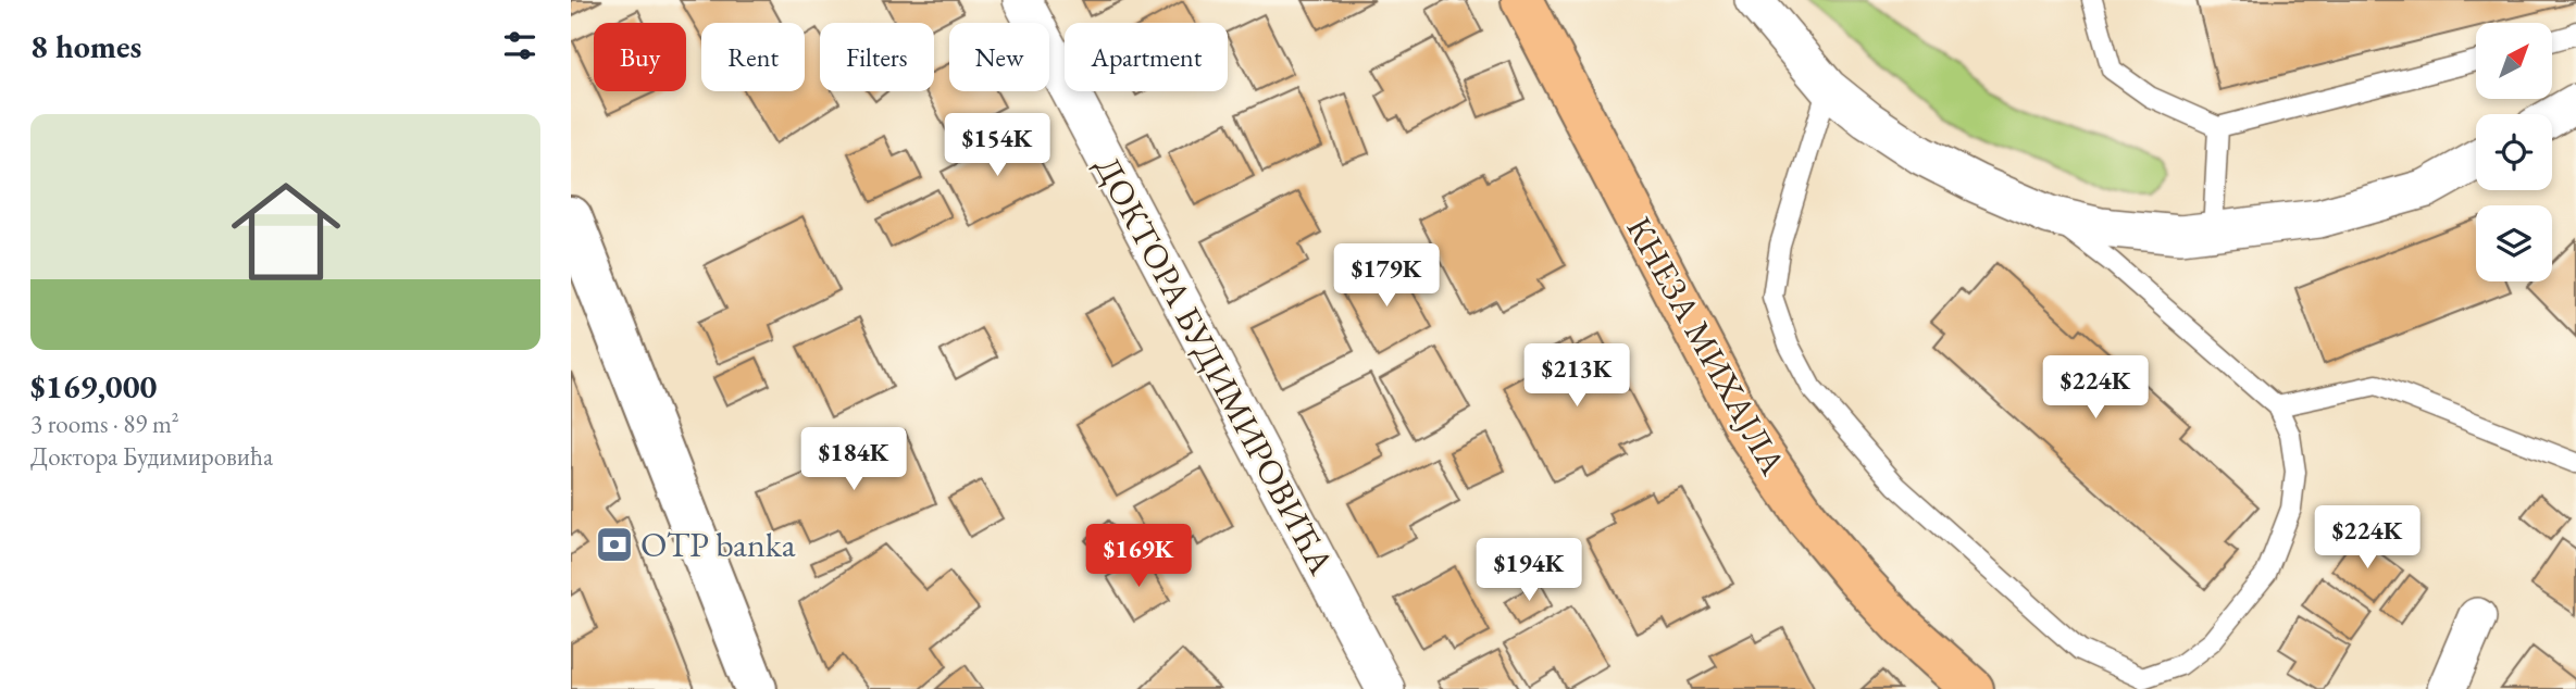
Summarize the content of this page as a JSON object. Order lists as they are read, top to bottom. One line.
{"streets":{"main road":["КНЕЗА МИХАЈЛА"],"street":["ДОКТОРА БУДИМИРОВИЋА"]},"places":{"bank":["OTP banka"]},"north":"top right","page":{"heading":"8 homes","chip":["Buy","Rent","Filters","New","Apartment"],"list":[{"name":"$169,000","note":"3 rooms · 89 m² · Доктора Будимировића"}],"price":["$154K","$179K","$213K","$224K","$184K","$224K","$169K","$194K"]}}
